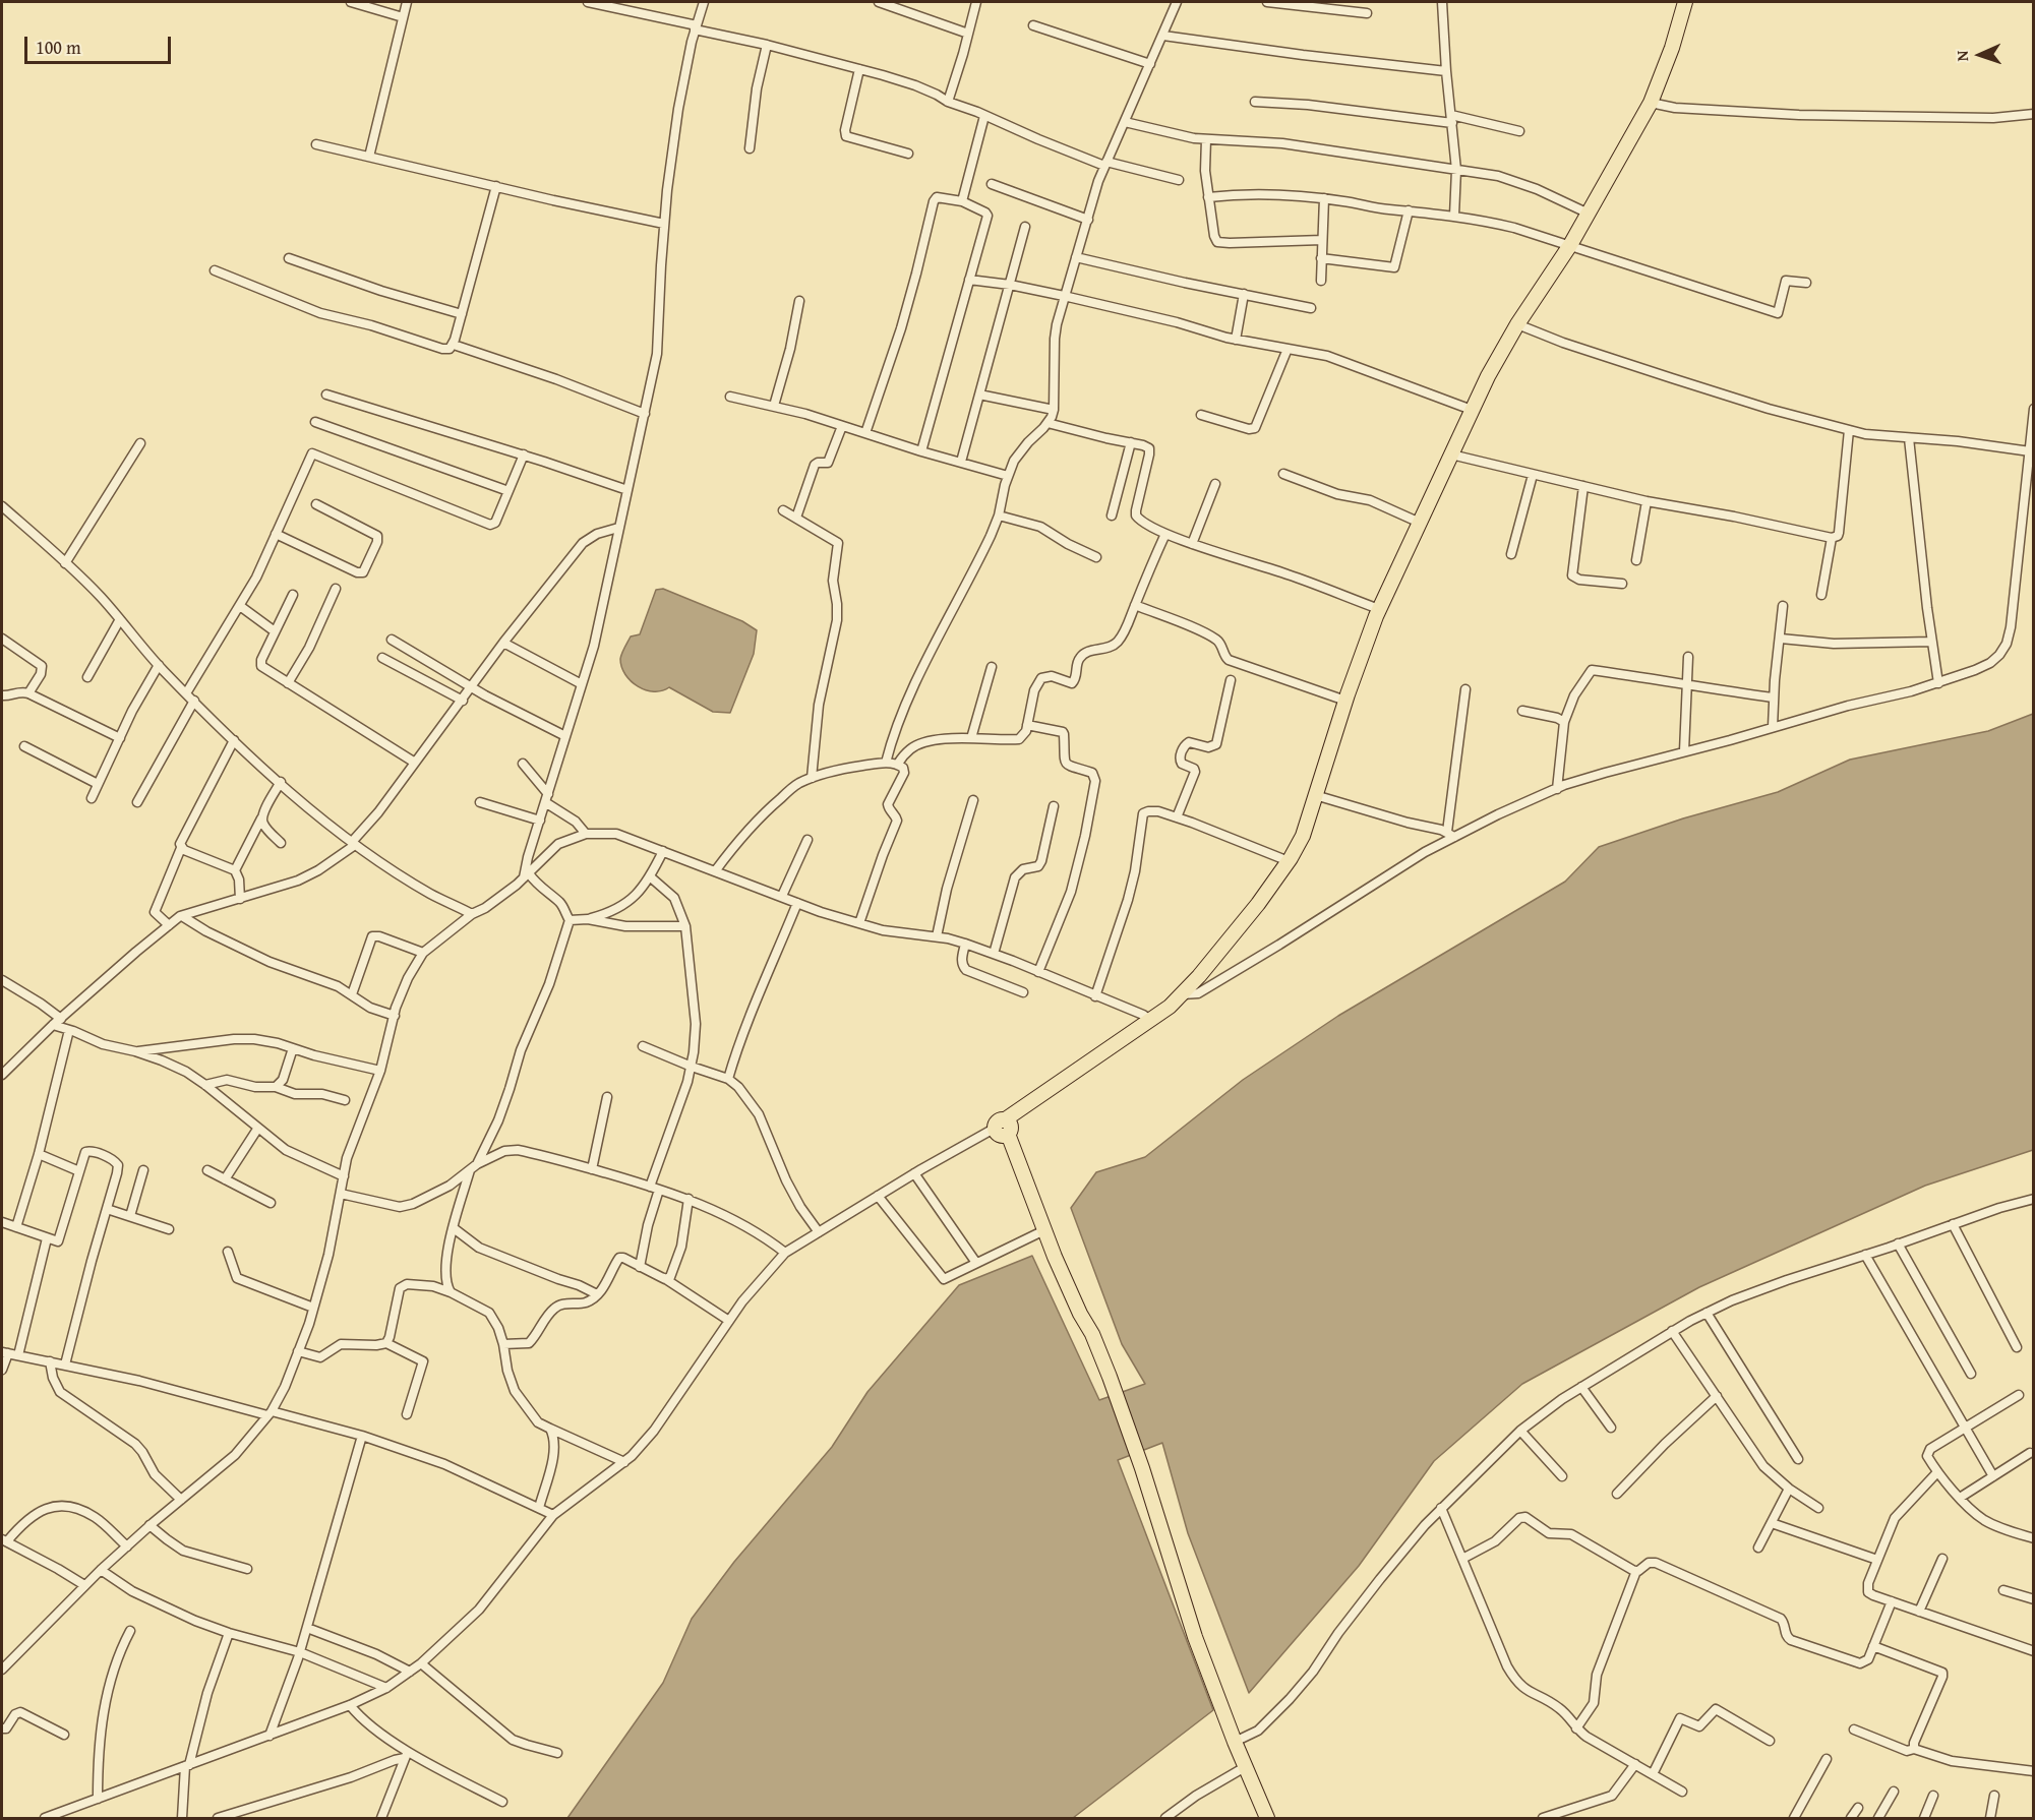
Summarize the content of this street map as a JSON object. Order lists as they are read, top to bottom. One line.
{"scale_bar":"100 m","north":"left"}
